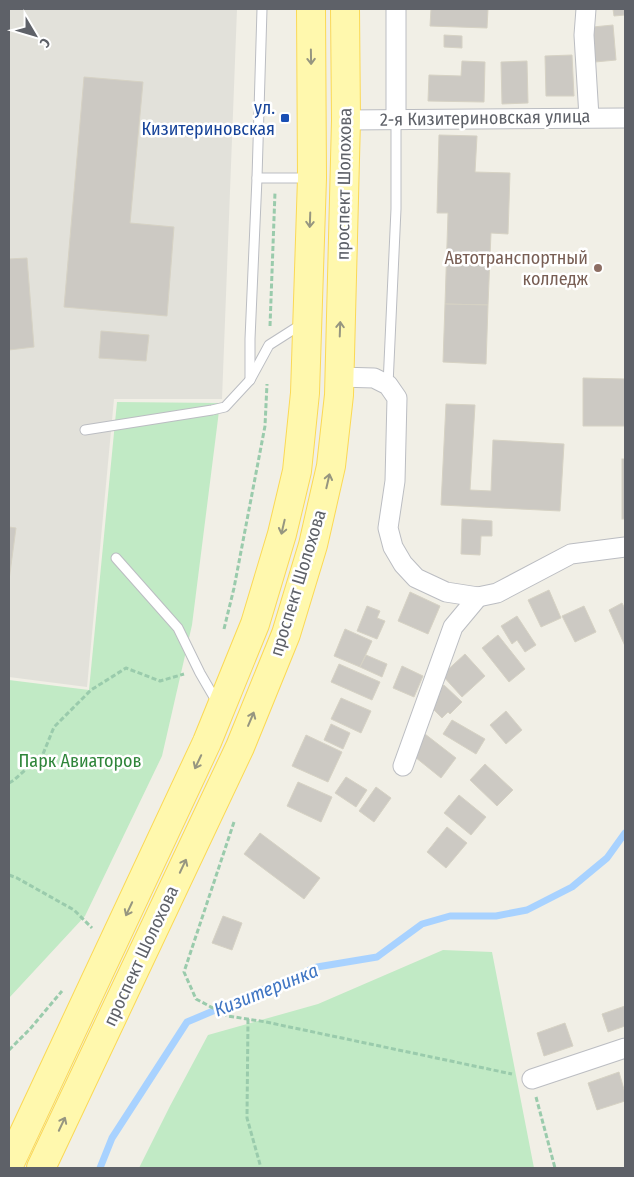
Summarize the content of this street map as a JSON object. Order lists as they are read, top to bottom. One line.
{"streets":{"main road":["проспект Шолохова"],"street":["2-я Кизитериновская улица"]},"crossings":[["2-я Кизитериновская улица","проспект Шолохова"]],"water":["Кизитеринка"],"parks":["Парк Авиаторов"],"places":{"transit":["ул. Кизитериновская"],"other":["Автотранспортный колледж"]},"north":"bottom right"}
